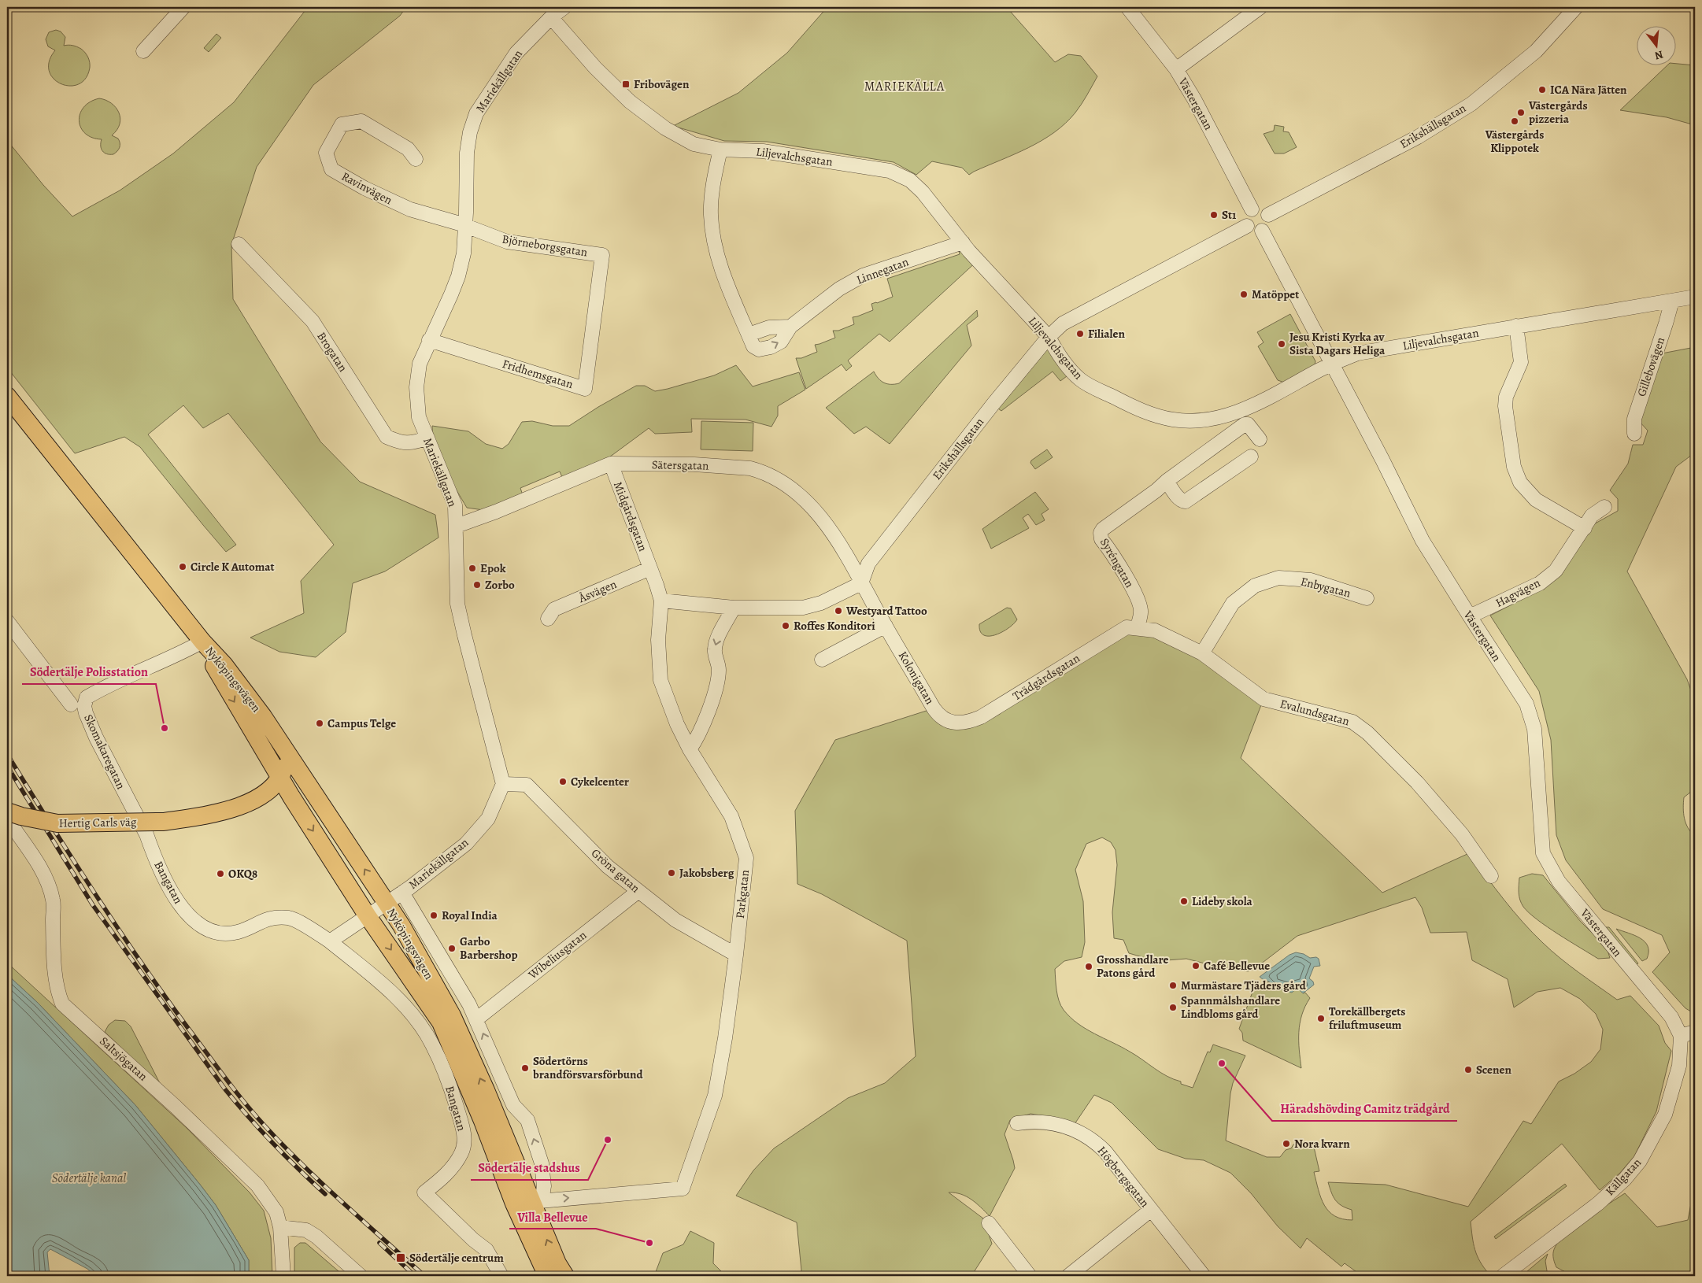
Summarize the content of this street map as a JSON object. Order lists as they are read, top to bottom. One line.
{"streets":{"main road":["Nyköpingsvägen","Hertig Carls väg"],"street":["Mariekällgatan","Västergatan","Erikshällsgatan","Liljevalchsgatan","Ravinvägen","Björneborgsgatan","Linnegatan","Brogatan","Gillebovägen","Fridhemsgatan","Sätersgatan","Midgårdsgatan","Syréngatan","Enbygatan","Åsvägen","Hagvägen","Trädgårdsgatan","Kolonigatan","Evalundsgatan","Skomakaregatan","Gröna gatan","Bangatan","Parkgatan","Wibeliusgatan","Saltsjögatan","Högbergsgatan","Källgatan"]},"crossings":[["Mariekällgatan","Liljevalchsgatan"],["Mariekällgatan","Ravinvägen"],["Mariekällgatan","Björneborgsgatan"],["Mariekällgatan","Brogatan"],["Mariekällgatan","Fridhemsgatan"],["Mariekällgatan","Sätersgatan"],["Mariekällgatan","Nyköpingsvägen"],["Mariekällgatan","Gröna gatan"],["Västergatan","Erikshällsgatan"],["Västergatan","Liljevalchsgatan"],["Västergatan","Hagvägen"],["Västergatan","Källgatan"],["Erikshällsgatan","Liljevalchsgatan"],["Erikshällsgatan","Sätersgatan"],["Erikshällsgatan","Kolonigatan"],["Liljevalchsgatan","Linnegatan"],["Liljevalchsgatan","Gillebovägen"],["Ravinvägen","Björneborgsgatan"],["Björneborgsgatan","Fridhemsgatan"],["Sätersgatan","Midgårdsgatan"],["Sätersgatan","Kolonigatan"],["Midgårdsgatan","Åsvägen"],["Midgårdsgatan","Parkgatan"],["Syréngatan","Trädgårdsgatan"],["Syréngatan","Evalundsgatan"],["Enbygatan","Evalundsgatan"],["Åsvägen","Parkgatan"],["Trädgårdsgatan","Kolonigatan"],["Trädgårdsgatan","Evalundsgatan"],["Nyköpingsvägen","Skomakaregatan"],["Nyköpingsvägen","Hertig Carls väg"],["Nyköpingsvägen","Parkgatan"],["Nyköpingsvägen","Wibeliusgatan"],["Skomakaregatan","Hertig Carls väg"],["Skomakaregatan","Bangatan"],["Hertig Carls väg","Bangatan"],["Gröna gatan","Parkgatan"],["Gröna gatan","Wibeliusgatan"]],"one_way":["Parkgatan"],"districts":["MARIEKÄLLA"],"water":["Södertälje kanal"],"places":{"transit":["Fribovägen","Södertälje centrum"],"other":["ICA Nära Jätten","Västergårds pizzeria","Västergårds Klippotek","St1","Matöppet","Filialen","Jesu Kristi Kyrka av Sista Dagars Heliga","Circle K Automat","Epok","Zorbo","Westyard Tattoo","Roffes Konditori","Campus Telge","Södertälje Polisstation","Cykelcenter","Jakobsberg","OKQ8","Lideby skola","Royal India","Garbo Barbershop","Café Bellevue","Grosshandlare Patons gård","Murmästare Tjäders gård","Spannmålshandlare Lindbloms gård","Torekällbergets friluftmuseum","Häradshövding Camitz trädgård","Södertörns brandförsvarsförbund","Scenen","Södertälje stadshus","Nora kvarn","Villa Bellevue"]},"north":"bottom"}
